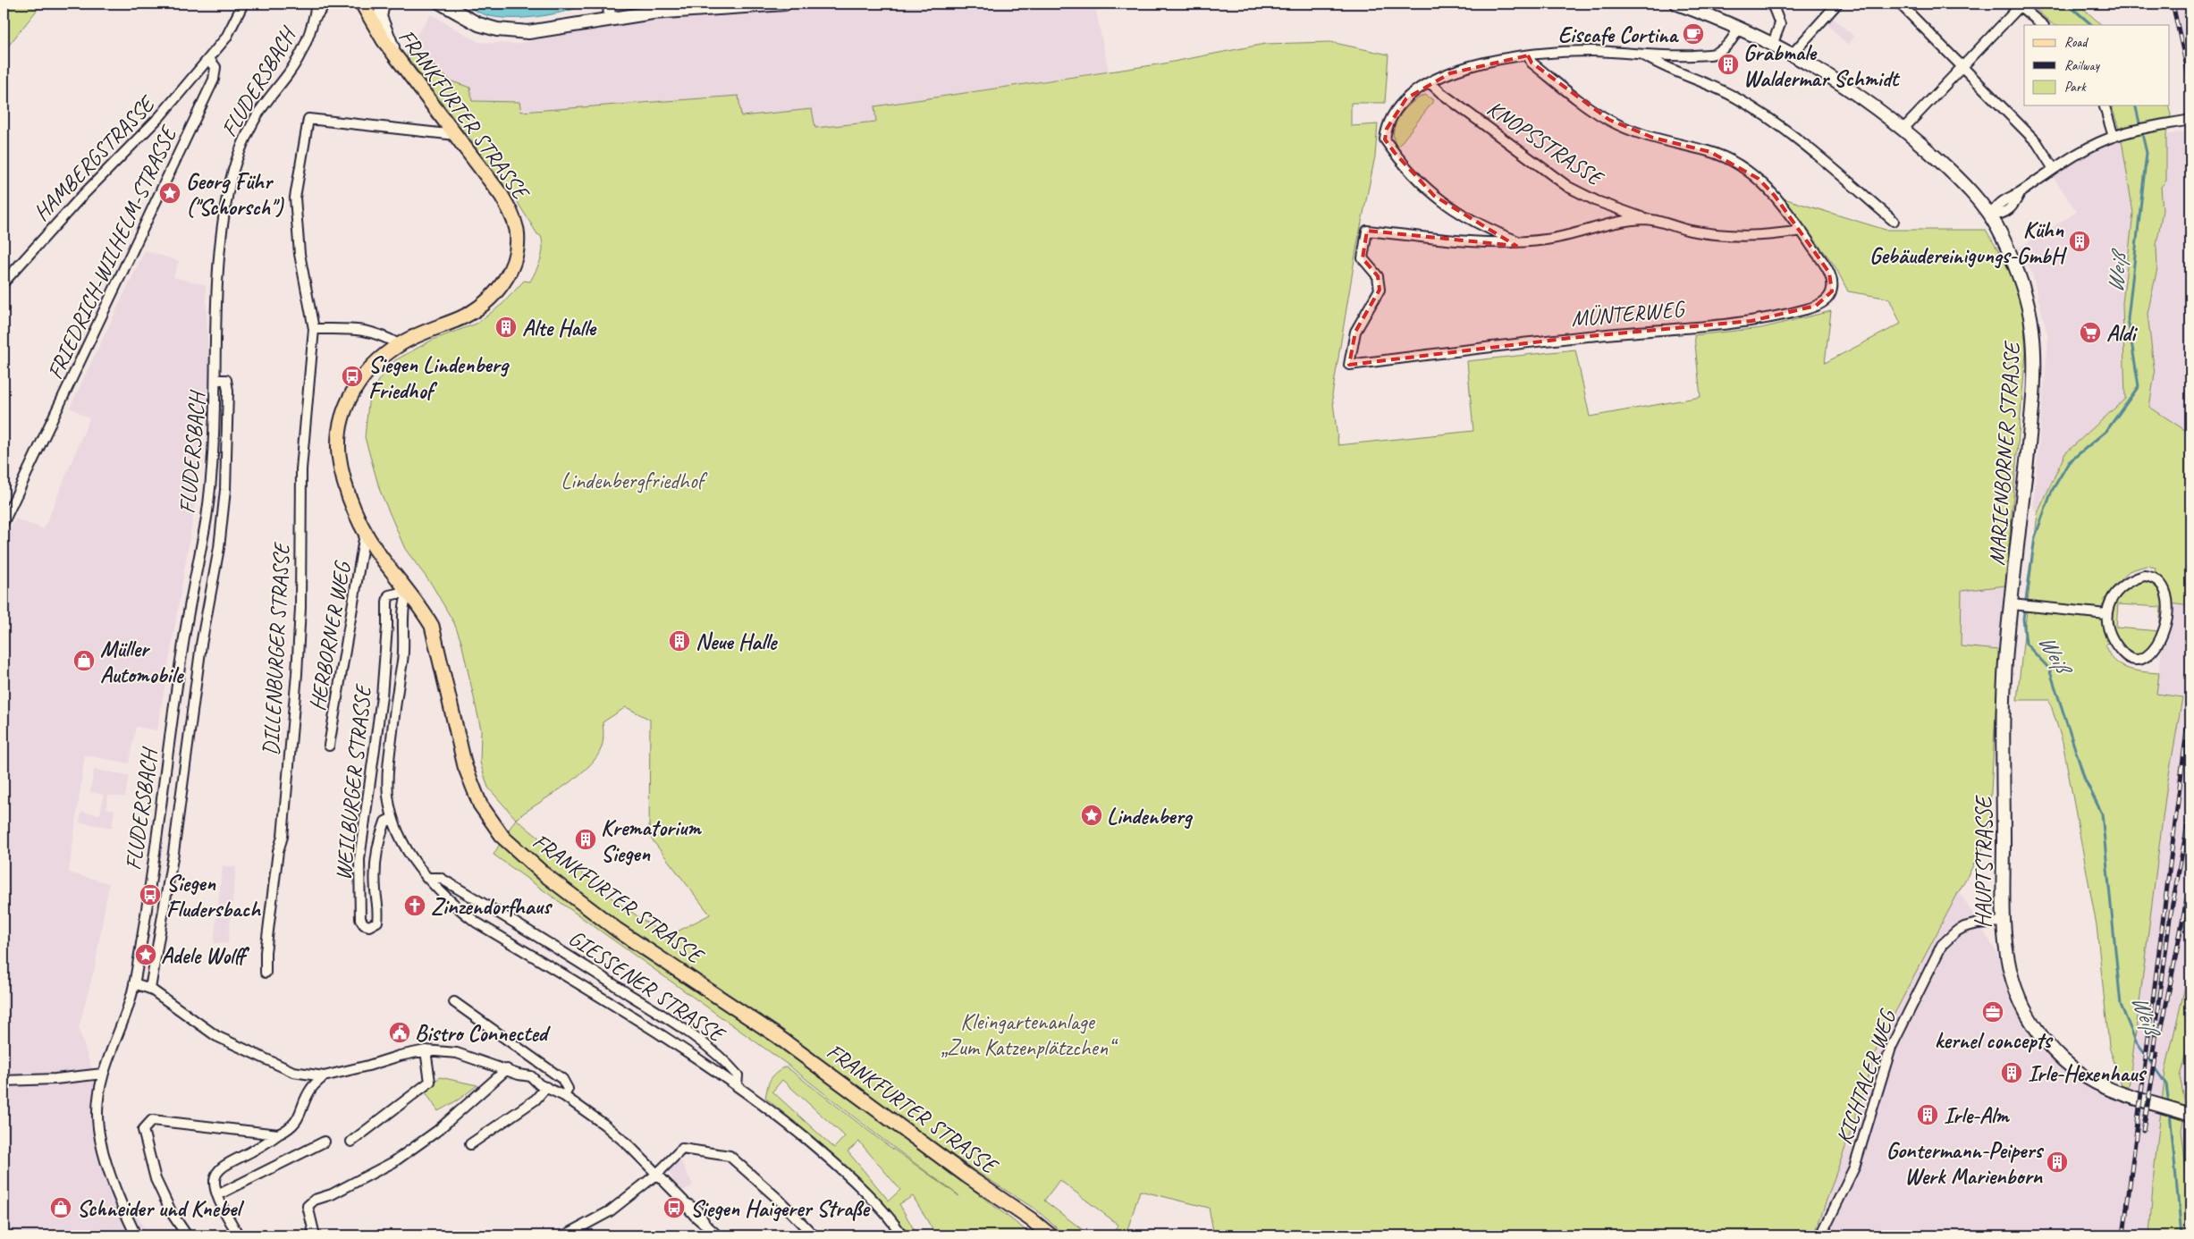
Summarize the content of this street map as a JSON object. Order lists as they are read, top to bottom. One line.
{"streets":{"main road":["FRANKFURTER STRASSE","MARIENBORNER STRASSE","HAUPTSTRASSE"],"street":["FLUDERSBACH","KNOPSSTRASSE","HAMBERGSTRASSE","FRIEDRICH-WILHELM-STRASSE","MÜNTERWEG","HERBORNER WEG","DILLENBURGER STRASSE","WEILBURGER STRASSE","GIESSENER STRASSE","KICHTALER WEG"]},"crossings":[["FRANKFURTER STRASSE","HERBORNER WEG"],["FRANKFURTER STRASSE","DILLENBURGER STRASSE"],["FRANKFURTER STRASSE","WEILBURGER STRASSE"],["FRANKFURTER STRASSE","GIESSENER STRASSE"],["HAMBERGSTRASSE","FRIEDRICH-WILHELM-STRASSE"],["MARIENBORNER STRASSE","HAUPTSTRASSE"],["WEILBURGER STRASSE","GIESSENER STRASSE"],["HAUPTSTRASSE","KICHTALER WEG"]],"water":["Weiß"],"parks":["Lindenbergfriedhof","Kleingartenanlage „Zum Katzenplätzchen“"],"places":{"cafe":["Eiscafe Cortina"],"building":["Grabmale Waldermar Schmidt","Kühn Gebäudereinigungs-GmbH","Alte Halle","Neue Halle","Krematorium Siegen","Irle-Hexenhaus","Irle-Alm","Gontermann-Peipers Werk Marienborn"],"place":["Georg Führ (\"Schorsch\")","Lindenberg","Adele Wolff"],"supermarket":["Aldi"],"bus stop":["Siegen Lindenberg Friedhof","Siegen Fludersbach","Siegen Haigerer Straße"],"shop":["Müller Automobile","Schneider und Knebel"],"church":["Zinzendorfhaus"],"office":["kernel concepts"],"public building":["Bistro Connected"]},"legend":["Road","Railway","Park"]}
